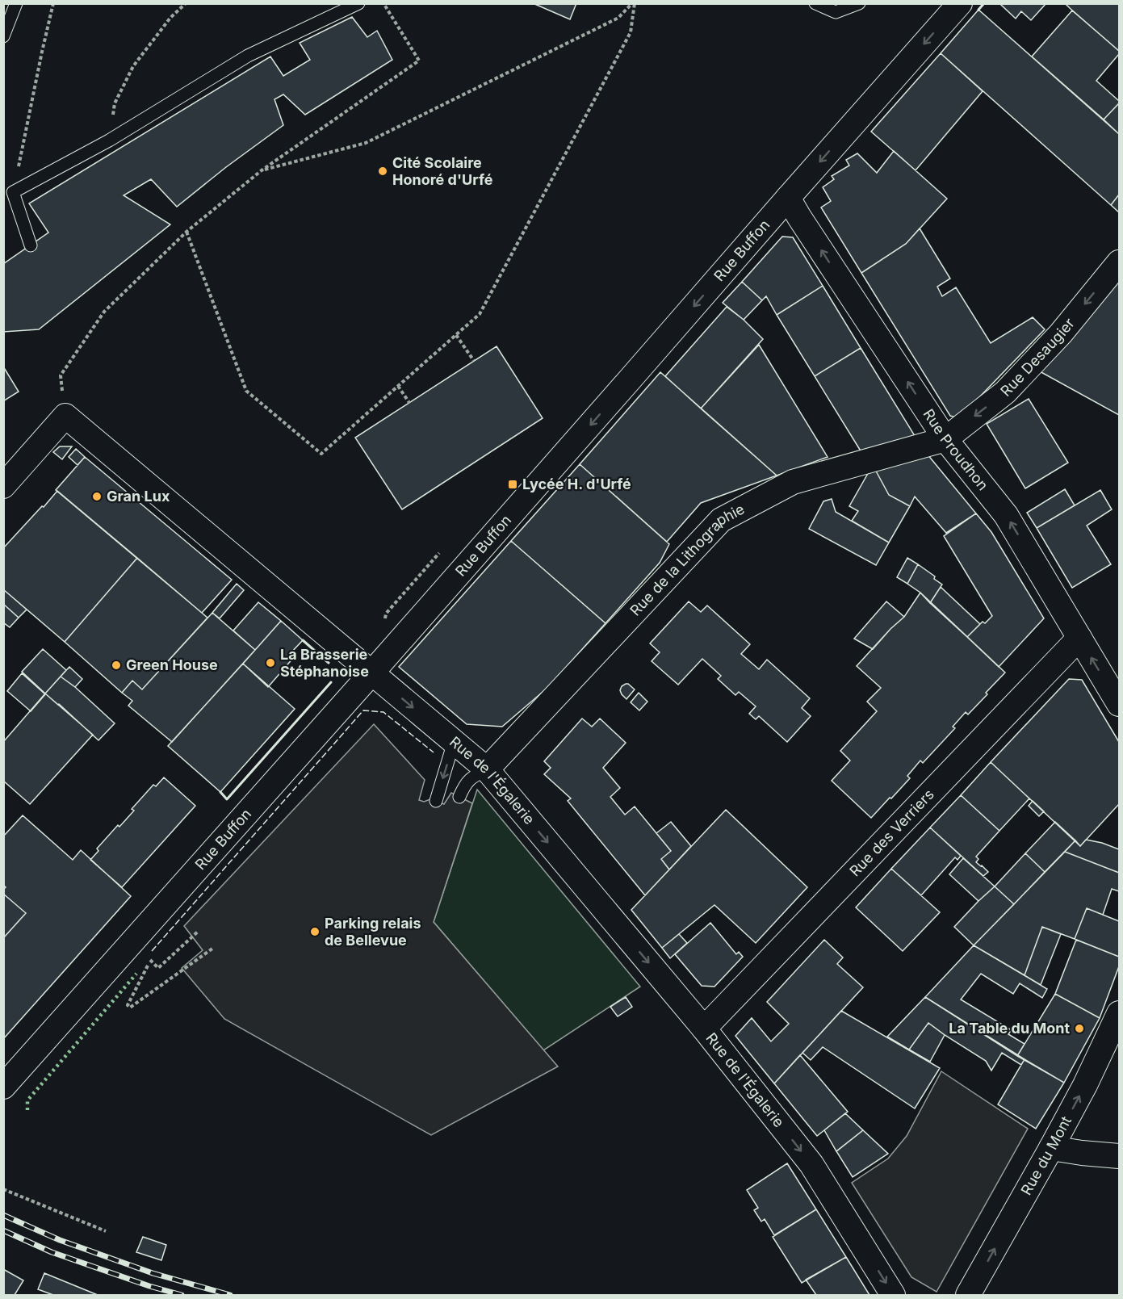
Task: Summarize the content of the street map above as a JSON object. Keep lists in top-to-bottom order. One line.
{"streets":{"street":["Rue Buffon","Rue Desaugier","Rue Proudhon","Rue de la Lithographie","Rue de l'Égalerie","Rue des Verriers","Rue du Mont"]},"crossings":[["Rue Buffon","Rue Proudhon"],["Rue Buffon","Rue de l'Égalerie"],["Rue Desaugier","Rue Proudhon"],["Rue Desaugier","Rue de la Lithographie"],["Rue Proudhon","Rue de la Lithographie"],["Rue Proudhon","Rue des Verriers"],["Rue de la Lithographie","Rue de l'Égalerie"],["Rue de l'Égalerie","Rue des Verriers"]],"one_way":["Rue Buffon","Rue Desaugier","Rue Proudhon","Rue de l'Égalerie","Rue du Mont"],"places":{"other":["Cité Scolaire Honoré d'Urfé","Gran Lux","La Brasserie Stéphanoise","Green House","Parking relais de Bellevue","La Table du Mont"],"transit":["Lycée H. d'Urfé"]}}
